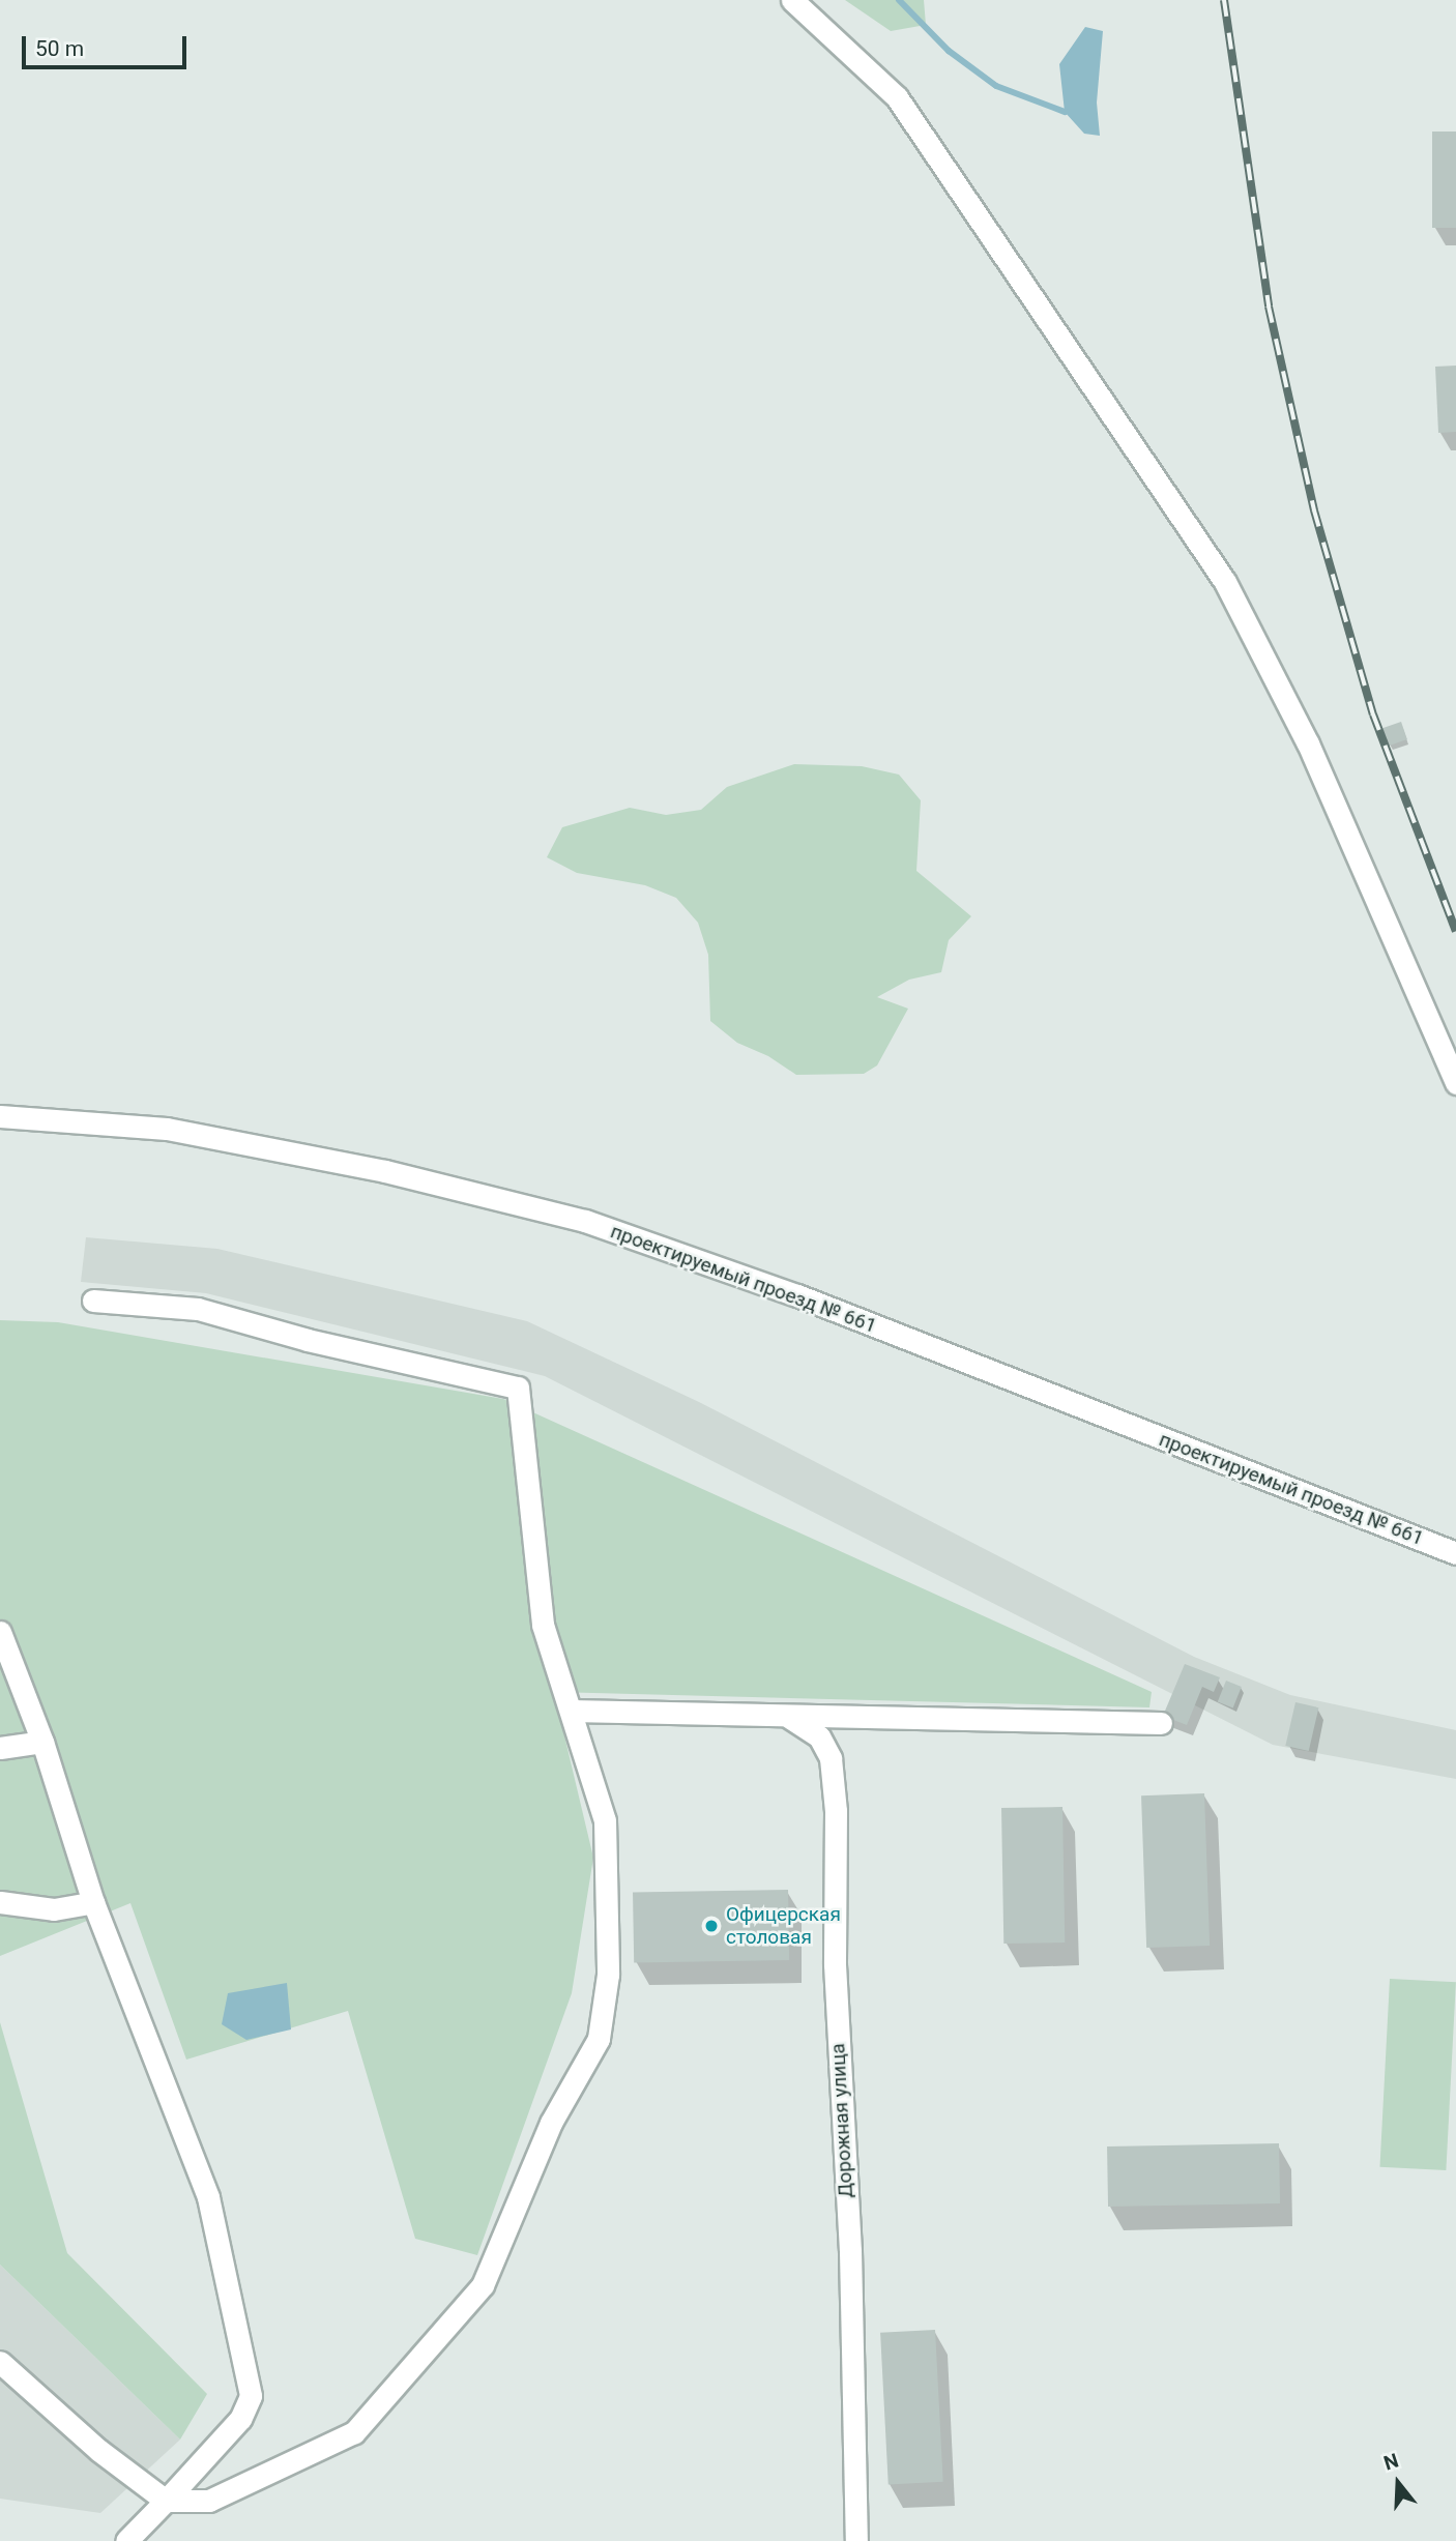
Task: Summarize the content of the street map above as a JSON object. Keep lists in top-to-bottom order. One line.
{"streets":{"street":["проектируемый проезд № 661","Дорожная улица"]},"places":["Офицерская столовая"],"scale_bar":"50 m","north":"top"}
